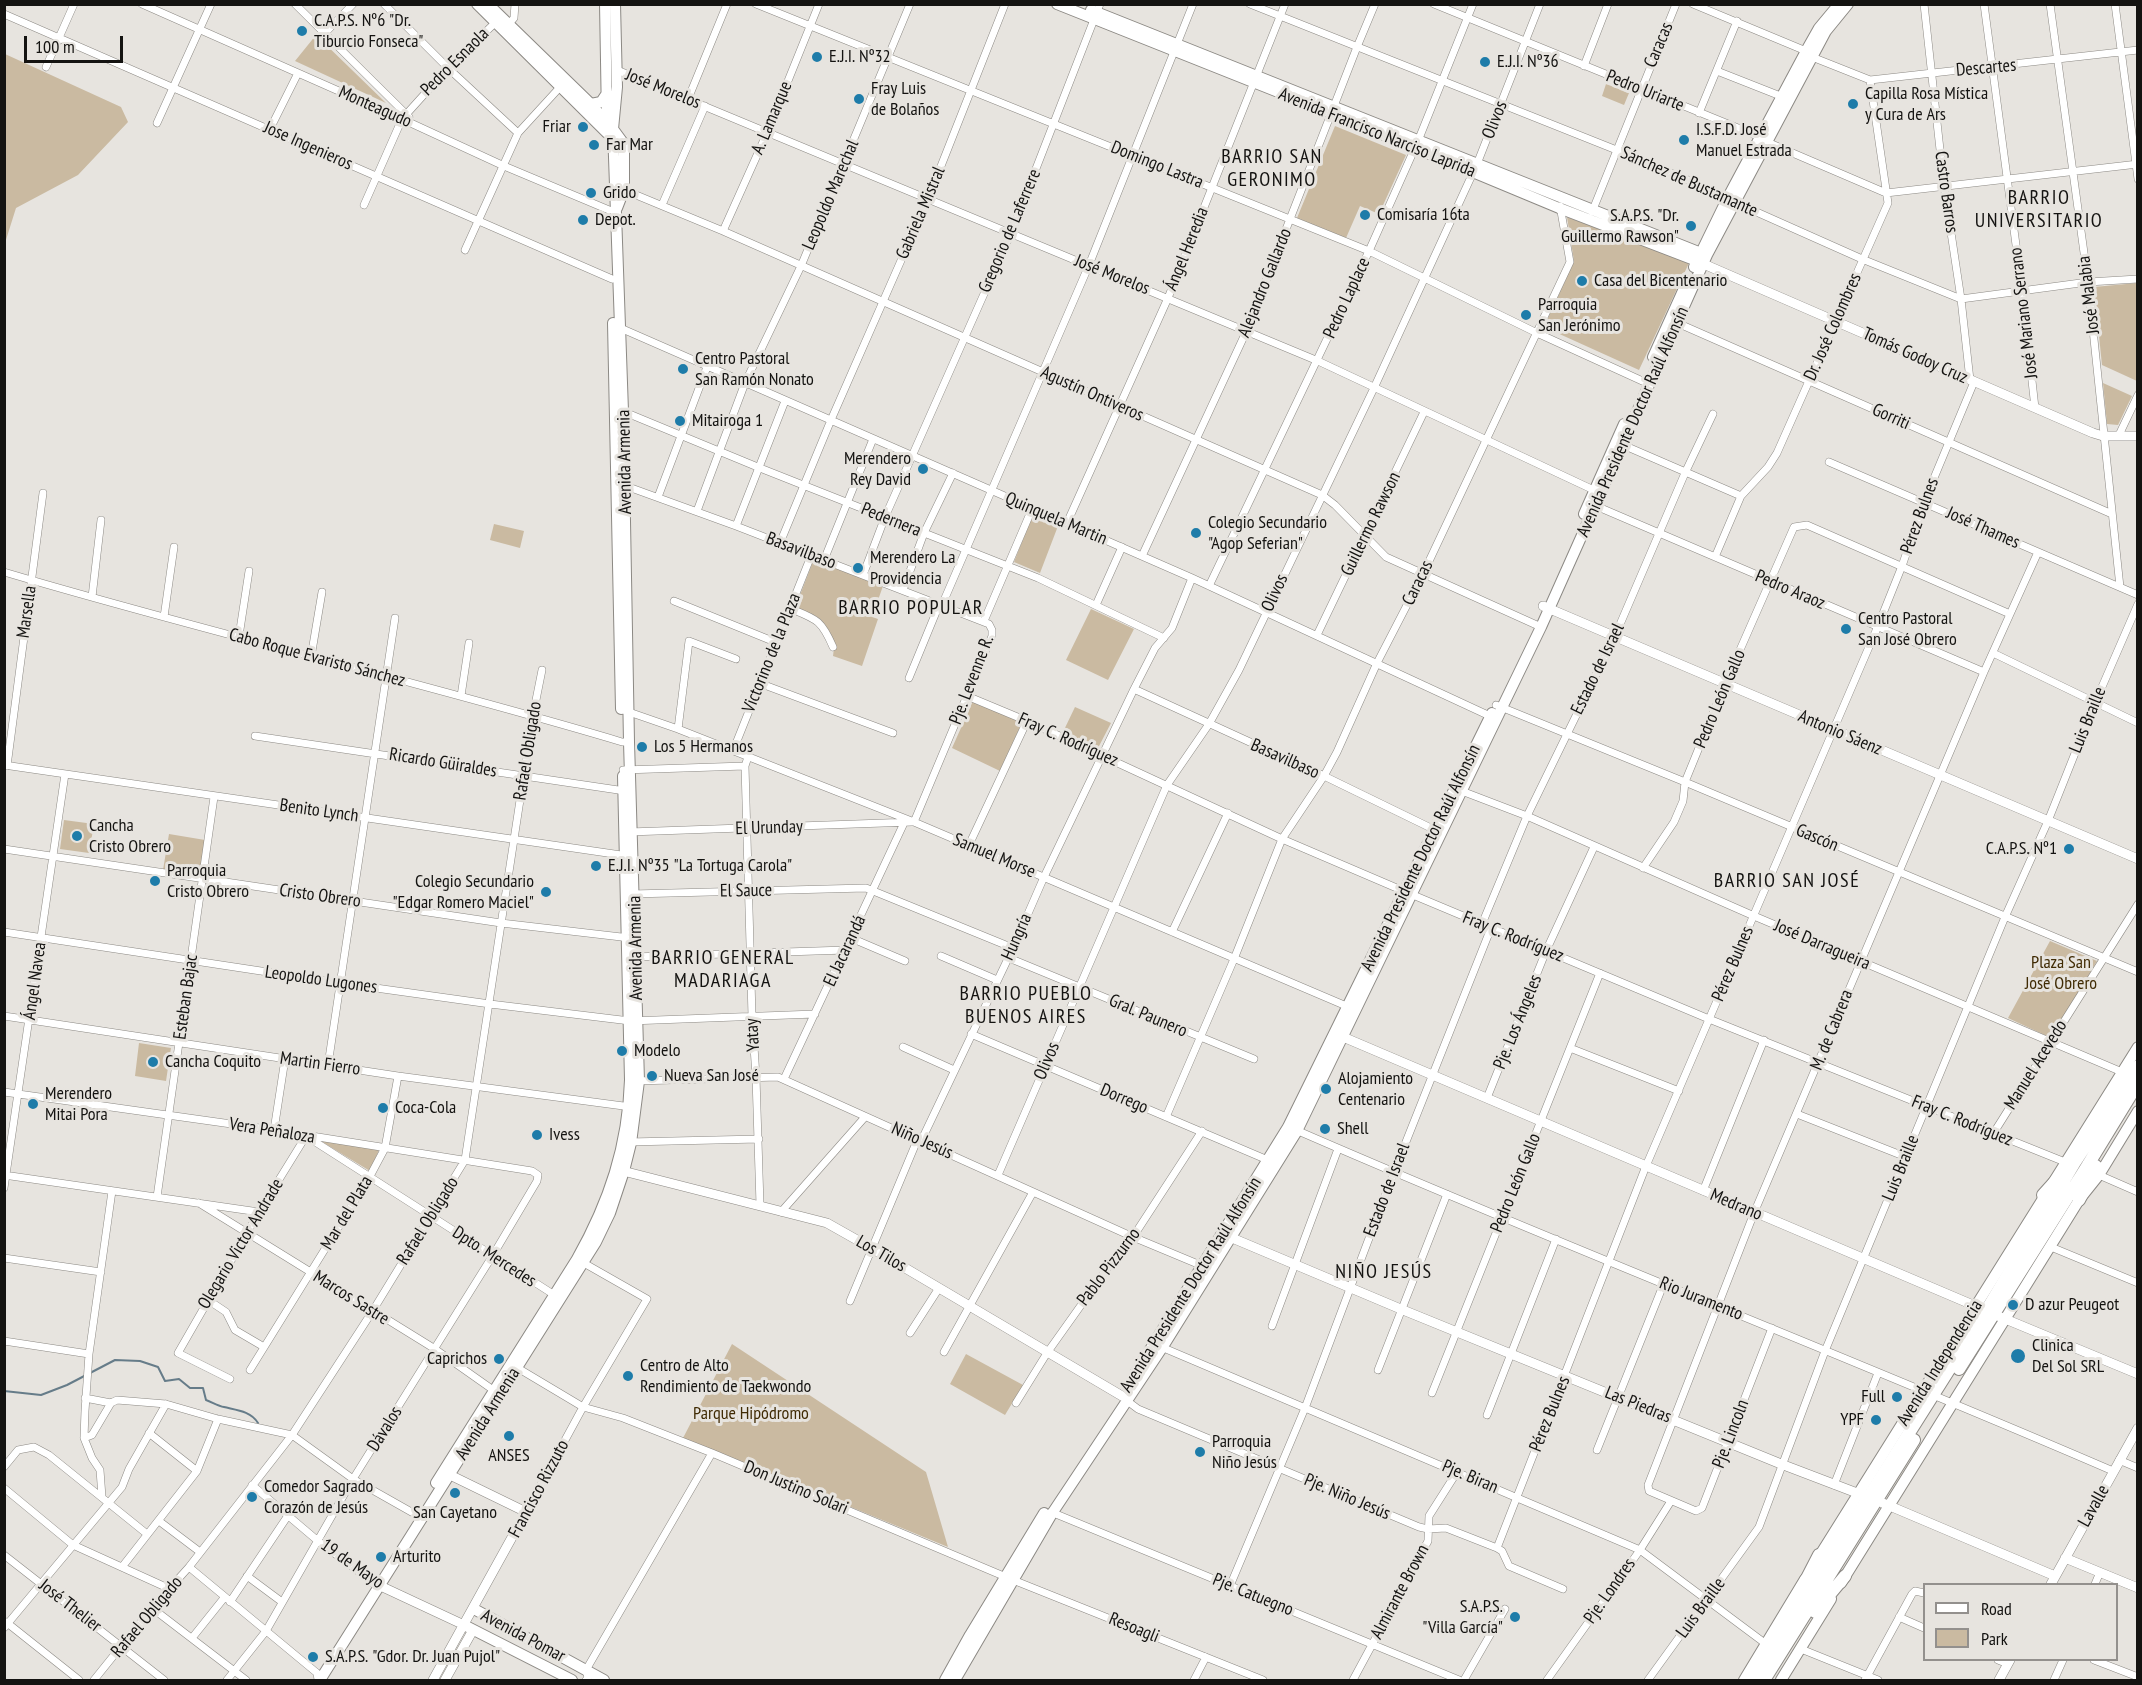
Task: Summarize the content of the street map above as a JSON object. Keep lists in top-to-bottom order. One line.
{"streets":{"highway":["Avenida Independencia"],"main road":["Avenida Francisco Narciso Laprida","Avenida Presidente Doctor Raúl Alfonsín","Avenida Armenia","Avenida Pomar"],"street":["Caracas","Pedro Esnaola","Descartes","José Morelos","Pedro Uriarte","Monteagudo","A. Lamarque","Olivos","Jose Ingenieros","Domingo Lastra","Sánchez de Bustamante","Castro Barros","Leopoldo Marechal","Gabriela Mistral","Gregorio de Laferrere","Ángel Heredia","Alejandro Gallardo","José Malabia","Pedro Laplace","José Mariano Serrano","Dr. José Colombres","Tomás Godoy Cruz","Agustín Ontiveros","Gorriti","Pérez Bulnes","Quinquela Martin","Pedernera","Guillermo Rawson","José Thames","Basavilbaso","Pedro Araoz","Marsella","Victorino de la Plaza","Cabo Roque Evaristo Sánchez","Estado de Israel","Pje. Levenne R.","Pedro León Gallo","Luis Braille","Antonio Sáenz","Fray C. Rodríguez","Rafael Obligado","Ricardo Güiraldes","Benito Lynch","El Urunday","Gascón","Samuel Morse","El Sauce","Cristo Obrero","Hungría","José Darragueira","El Jacarandá","Leopoldo Lugones","Ángel Navea","Esteban Bajac","Gral. Paunero","Pje. Los Ángeles","M. de Cabrera","Yatay","Martin Fierro","Manuel Acevedo","Dorrego","Vera Peñaloza","Niño Jesús","Medrano","Mar del Plata","Olegario Victor Andrade","Los Tilos","Dpto. Mercedes","Pablo Pizzurno","Marcos Sastre","Rio Juramento","Las Piedras","Dávalos","Pje. Lincoln","Pje. Biran","Don Justino Solari","Francisco Rizzuto","Pje. Niño Jesús","Lavalle","19 de Mayo","Pje. Londres","Almirante Brown","Pje. Catuegno","José Thelier","Resoagli"]},"crossings":[["Caracas","José Morelos"],["Caracas","Pedro Uriarte"],["Caracas","Avenida Francisco Narciso Laprida"],["Caracas","Domingo Lastra"],["Caracas","Sánchez de Bustamante"],["Caracas","Agustín Ontiveros"],["Caracas","Quinquela Martin"],["Caracas","Basavilbaso"],["Caracas","Fray C. Rodríguez"],["Caracas","Samuel Morse"],["Pedro Esnaola","Monteagudo"],["Pedro Esnaola","Jose Ingenieros"],["Descartes","Castro Barros"],["Descartes","José Malabia"],["Descartes","José Mariano Serrano"],["Descartes","Dr. José Colombres"],["Descartes","Avenida Presidente Doctor Raúl Alfonsín"],["José Morelos","A. Lamarque"],["José Morelos","Olivos"],["José Morelos","Leopoldo Marechal"],["José Morelos","Gabriela Mistral"],["José Morelos","Gregorio de Laferrere"],["José Morelos","Ángel Heredia"],["José Morelos","Alejandro Gallardo"],["José Morelos","Pedro Laplace"],["José Morelos","Avenida Presidente Doctor Raúl Alfonsín"],["José Morelos","Guillermo Rawson"],["Pedro Uriarte","Olivos"],["Pedro Uriarte","Pedro Laplace"],["Pedro Uriarte","Dr. José Colombres"],["Pedro Uriarte","Avenida Presidente Doctor Raúl Alfonsín"],["Monteagudo","Avenida Armenia"],["A. Lamarque","Domingo Lastra"],["A. Lamarque","Agustín Ontiveros"],["Olivos","Avenida Francisco Narciso Laprida"],["Olivos","Domingo Lastra"],["Olivos","Sánchez de Bustamante"],["Olivos","Agustín Ontiveros"],["Olivos","Quinquela Martin"],["Olivos","Basavilbaso"],["Olivos","Fray C. Rodríguez"],["Olivos","Samuel Morse"],["Olivos","Gral. Paunero"],["Olivos","Dorrego"],["Olivos","Niño Jesús"],["Avenida Francisco Narciso Laprida","Gregorio de Laferrere"],["Avenida Francisco Narciso Laprida","Ángel Heredia"],["Avenida Francisco Narciso Laprida","Alejandro Gallardo"],["Avenida Francisco Narciso Laprida","Pedro Laplace"],["Avenida Francisco Narciso Laprida","Tomás Godoy Cruz"],["Avenida Francisco Narciso Laprida","Avenida Presidente Doctor Raúl Alfonsín"],["Jose Ingenieros","Avenida Armenia"],["Domingo Lastra","Leopoldo Marechal"],["Domingo Lastra","Gabriela Mistral"],["Domingo Lastra","Gregorio de Laferrere"],["Domingo Lastra","Ángel Heredia"],["Domingo Lastra","Alejandro Gallardo"],["Domingo Lastra","Pedro Laplace"],["Domingo Lastra","Avenida Presidente Doctor Raúl Alfonsín"],["Sánchez de Bustamante","Castro Barros"],["Sánchez de Bustamante","Ángel Heredia"],["Sánchez de Bustamante","Alejandro Gallardo"],["Sánchez de Bustamante","José Malabia"],["Sánchez de Bustamante","Pedro Laplace"],["Sánchez de Bustamante","José Mariano Serrano"],["Sánchez de Bustamante","Dr. José Colombres"],["Sánchez de Bustamante","Avenida Presidente Doctor Raúl Alfonsín"],["Castro Barros","Tomás Godoy Cruz"],["Castro Barros","Pérez Bulnes"],["Leopoldo Marechal","Agustín Ontiveros"],["Leopoldo Marechal","Quinquela Martin"],["Leopoldo Marechal","Pedernera"],["Leopoldo Marechal","Basavilbaso"],["Gabriela Mistral","Agustín Ontiveros"],["Gabriela Mistral","Quinquela Martin"],["Gregorio de Laferrere","Agustín Ontiveros"],["Gregorio de Laferrere","Quinquela Martin"],["Gregorio de Laferrere","Pedernera"],["Gregorio de Laferrere","Basavilbaso"],["Ángel Heredia","Agustín Ontiveros"],["Ángel Heredia","Quinquela Martin"],["Alejandro Gallardo","Agustín Ontiveros"],["Alejandro Gallardo","Quinquela Martin"],["José Malabia","Tomás Godoy Cruz"],["José Malabia","Gorriti"],["José Malabia","José Thames"],["Pedro Laplace","Agustín Ontiveros"],["Pedro Laplace","Quinquela Martin"],["José Mariano Serrano","Tomás Godoy Cruz"],["Dr. José Colombres","Tomás Godoy Cruz"],["Dr. José Colombres","Gorriti"],["Dr. José Colombres","Pedro Araoz"],["Tomás Godoy Cruz","Avenida Presidente Doctor Raúl Alfonsín"],["Tomás Godoy Cruz","Pérez Bulnes"],["Agustín Ontiveros","Avenida Presidente Doctor Raúl Alfonsín"],["Agustín Ontiveros","Guillermo Rawson"],["Gorriti","Avenida Presidente Doctor Raúl Alfonsín"],["Gorriti","Pérez Bulnes"],["Avenida Presidente Doctor Raúl Alfonsín","Quinquela Martin"],["Avenida Presidente Doctor Raúl Alfonsín","Basavilbaso"],["Avenida Presidente Doctor Raúl Alfonsín","Pedro Araoz"],["Avenida Presidente Doctor Raúl Alfonsín","Antonio Sáenz"],["Avenida Presidente Doctor Raúl Alfonsín","Fray C. Rodríguez"],["Avenida Presidente Doctor Raúl Alfonsín","Gascón"],["Avenida Presidente Doctor Raúl Alfonsín","Samuel Morse"],["Avenida Presidente Doctor Raúl Alfonsín","José Darragueira"],["Avenida Presidente Doctor Raúl Alfonsín","Dorrego"],["Avenida Presidente Doctor Raúl Alfonsín","Niño Jesús"],["Avenida Presidente Doctor Raúl Alfonsín","Medrano"],["Avenida Presidente Doctor Raúl Alfonsín","Los Tilos"],["Avenida Presidente Doctor Raúl Alfonsín","Rio Juramento"],["Avenida Presidente Doctor Raúl Alfonsín","Las Piedras"],["Avenida Presidente Doctor Raúl Alfonsín","Pje. Biran"],["Avenida Presidente Doctor Raúl Alfonsín","Don Justino Solari"],["Avenida Presidente Doctor Raúl Alfonsín","Pje. Niño Jesús"],["Avenida Presidente Doctor Raúl Alfonsín","Pje. Catuegno"],["Avenida Presidente Doctor Raúl Alfonsín","Resoagli"],["Avenida Armenia","Quinquela Martin"],["Avenida Armenia","Pedernera"],["Avenida Armenia","Basavilbaso"],["Avenida Armenia","Cabo Roque Evaristo Sánchez"],["Avenida Armenia","Ricardo Güiraldes"],["Avenida Armenia","Benito Lynch"],["Avenida Armenia","El Urunday"],["Avenida Armenia","Samuel Morse"],["Avenida Armenia","El Sauce"],["Avenida Armenia","Cristo Obrero"],["Avenida Armenia","Leopoldo Lugones"],["Avenida Armenia","Martin Fierro"],["Avenida Armenia","Niño Jesús"],["Avenida Armenia","Los Tilos"],["Avenida Armenia","Dpto. Mercedes"],["Avenida Armenia","Marcos Sastre"],["Avenida Armenia","Don Justino Solari"],["Avenida Armenia","Francisco Rizzuto"],["Avenida Armenia","19 de Mayo"],["Pérez Bulnes","José Thames"],["Pérez Bulnes","Pedro Araoz"],["Pérez Bulnes","Pedro León Gallo"],["Pérez Bulnes","Antonio Sáenz"],["Pérez Bulnes","Fray C. Rodríguez"],["Pérez Bulnes","Gascón"],["Pérez Bulnes","José Darragueira"],["Pérez Bulnes","Medrano"],["Pérez Bulnes","Rio Juramento"],["Pérez Bulnes","Las Piedras"],["Pérez Bulnes","Pje. Biran"],["Pérez Bulnes","Pje. Niño Jesús"],["Quinquela Martin","Guillermo Rawson"],["Quinquela Martin","Pje. Levenne R."],["Quinquela Martin","Hungría"],["Pedernera","Pje. Levenne R."],["Pedernera","Hungría"],["José Thames","M. de Cabrera"],["Basavilbaso","Victorino de la Plaza"],["Basavilbaso","Pje. Levenne R."],["Basavilbaso","Hungría"],["Pedro Araoz","Estado de Israel"],["Pedro Araoz","Pedro León Gallo"],["Pedro Araoz","M. de Cabrera"],["Marsella","Cabo Roque Evaristo Sánchez"],["Marsella","Benito Lynch"],["Victorino de la Plaza","Samuel Morse"],["Cabo Roque Evaristo Sánchez","Rafael Obligado"],["Estado de Israel","Antonio Sáenz"],["Estado de Israel","Fray C. Rodríguez"],["Estado de Israel","Gascón"],["Estado de Israel","José Darragueira"],["Estado de Israel","Medrano"],["Estado de Israel","Rio Juramento"],["Estado de Israel","Las Piedras"],["Estado de Israel","Pje. Biran"],["Estado de Israel","Pje. Niño Jesús"],["Estado de Israel","Pje. Catuegno"],["Pje. Levenne R.","Fray C. Rodríguez"],["Pje. Levenne R.","El Urunday"],["Pje. Levenne R.","Samuel Morse"],["Pedro León Gallo","Antonio Sáenz"],["Pedro León Gallo","Fray C. Rodríguez"],["Pedro León Gallo","Gascón"],["Pedro León Gallo","José Darragueira"],["Pedro León Gallo","Medrano"],["Pedro León Gallo","Rio Juramento"],["Pedro León Gallo","Las Piedras"],["Luis Braille","Antonio Sáenz"],["Luis Braille","Fray C. Rodríguez"],["Luis Braille","Gascón"],["Luis Braille","José Darragueira"],["Luis Braille","Medrano"],["Luis Braille","Rio Juramento"],["Luis Braille","Las Piedras"],["Luis Braille","Pje. Biran"],["Antonio Sáenz","M. de Cabrera"],["Fray C. Rodríguez","Hungría"],["Fray C. Rodríguez","Pje. Los Ángeles"],["Fray C. Rodríguez","M. de Cabrera"],["Fray C. Rodríguez","Manuel Acevedo"],["Fray C. Rodríguez","Avenida Independencia"],["Rafael Obligado","Ricardo Güiraldes"],["Rafael Obligado","Benito Lynch"],["Rafael Obligado","Cristo Obrero"],["Rafael Obligado","Leopoldo Lugones"],["Rafael Obligado","Martin Fierro"],["Rafael Obligado","Vera Peñaloza"],["Rafael Obligado","Dpto. Mercedes"],["Rafael Obligado","Marcos Sastre"],["Rafael Obligado","19 de Mayo"],["Rafael Obligado","José Thelier"],["Benito Lynch","Ángel Navea"],["Benito Lynch","Esteban Bajac"],["El Urunday","Samuel Morse"],["El Urunday","El Jacarandá"],["El Urunday","Yatay"],["Gascón","M. de Cabrera"],["Gascón","Manuel Acevedo"],["Samuel Morse","Hungría"],["Samuel Morse","Yatay"],["El Sauce","El Jacarandá"],["El Sauce","Yatay"],["Cristo Obrero","Ángel Navea"],["Cristo Obrero","Esteban Bajac"],["Hungría","Gral. Paunero"],["Hungría","Dorrego"],["Hungría","Niño Jesús"],["Hungría","Los Tilos"],["José Darragueira","Pje. Los Ángeles"],["José Darragueira","M. de Cabrera"],["José Darragueira","Manuel Acevedo"],["José Darragueira","Avenida Independencia"],["El Jacarandá","Leopoldo Lugones"],["El Jacarandá","Niño Jesús"],["Leopoldo Lugones","Ángel Navea"],["Leopoldo Lugones","Esteban Bajac"],["Leopoldo Lugones","Yatay"],["Ángel Navea","Martin Fierro"],["Ángel Navea","Vera Peñaloza"],["Ángel Navea","Marcos Sastre"],["Esteban Bajac","Martin Fierro"],["Esteban Bajac","Vera Peñaloza"],["Esteban Bajac","Marcos Sastre"],["Pje. Los Ángeles","Medrano"],["M. de Cabrera","Medrano"],["M. de Cabrera","Rio Juramento"],["M. de Cabrera","Las Piedras"],["M. de Cabrera","Pje. Lincoln"],["M. de Cabrera","Pje. Londres"],["Yatay","Niño Jesús"],["Yatay","Los Tilos"],["Martin Fierro","Mar del Plata"],["Dorrego","Pablo Pizzurno"],["Vera Peñaloza","Mar del Plata"],["Vera Peñaloza","Olegario Victor Andrade"],["Vera Peñaloza","Dpto. Mercedes"],["Vera Peñaloza","Dávalos"],["Niño Jesús","Pablo Pizzurno"],["Medrano","Avenida Independencia"],["Mar del Plata","Dpto. Mercedes"],["Mar del Plata","Marcos Sastre"],["Olegario Victor Andrade","Dpto. Mercedes"],["Olegario Victor Andrade","Marcos Sastre"],["Los Tilos","Pablo Pizzurno"],["Los Tilos","Pje. Niño Jesús"],["Dpto. Mercedes","Dávalos"],["Marcos Sastre","Dávalos"],["Rio Juramento","Avenida Independencia"],["Rio Juramento","Pje. Lincoln"],["Rio Juramento","Lavalle"],["Avenida Independencia","Las Piedras"],["Avenida Independencia","Pje. Biran"],["Las Piedras","Pje. Lincoln"],["Las Piedras","Lavalle"],["Dávalos","19 de Mayo"],["Pje. Lincoln","Pje. Londres"],["Pje. Biran","Pje. Londres"],["Pje. Biran","Almirante Brown"],["Don Justino Solari","Francisco Rizzuto"],["Don Justino Solari","Resoagli"],["Francisco Rizzuto","19 de Mayo"],["Francisco Rizzuto","Avenida Pomar"],["Pje. Niño Jesús","Almirante Brown"],["19 de Mayo","Avenida Pomar"],["Almirante Brown","Pje. Catuegno"]],"districts":["BARRIO SAN GERONIMO","BARRIO UNIVERSITARIO","BARRIO POPULAR","BARRIO SAN JOSÉ","BARRIO GENERAL MADARIAGA","BARRIO PUEBLO BUENOS AIRES","NIÑO JESÚS"],"parks":["Plaza San José Obrero","Parque Hipódromo"],"places":["C.A.P.S. Nº6 \"Dr. Tiburcio Fonseca\"","E.J.I. Nº32","E.J.I. Nº36","Fray Luis de Bolaños","Capilla Rosa Mística y Cura de Ars","Friar","I.S.F.D. José Manuel Estrada","Far Mar","Grido","Comisaría 16ta","Depot.","S.A.P.S. \"Dr. Guillermo Rawson\"","Casa del Bicentenario","Parroquia San Jerónimo","Centro Pastoral San Ramón Nonato","Mitairoga 1","Merendero Rey David","Colegio Secundario \"Agop Seferian\"","Merendero La Providencia","Centro Pastoral San José Obrero","Los 5 Hermanos","Cancha Cristo Obrero","C.A.P.S. Nº1","E.J.I. Nº35 \"La Tortuga Carola\"","Parroquia Cristo Obrero","Colegio Secundario \"Edgar Romero Maciel\"","Modelo","Cancha Coquito","Nueva San José","Alojamiento Centenario","Merendero Mitai Pora","Coca-Cola","Shell","Ivess","D azur Peugeot","Clinica Del Sol SRL","Caprichos","Centro de Alto Rendimiento de Taekwondo","Full","YPF","ANSES","Parroquia Niño Jesús","San Cayetano","Comedor Sagrado Corazón de Jesús","Arturito","S.A.P.S. \"Villa García\"","S.A.P.S. \"Gdor. Dr. Juan Pujol\""],"legend":["Road","Park"],"scale_bar":"100 m"}
